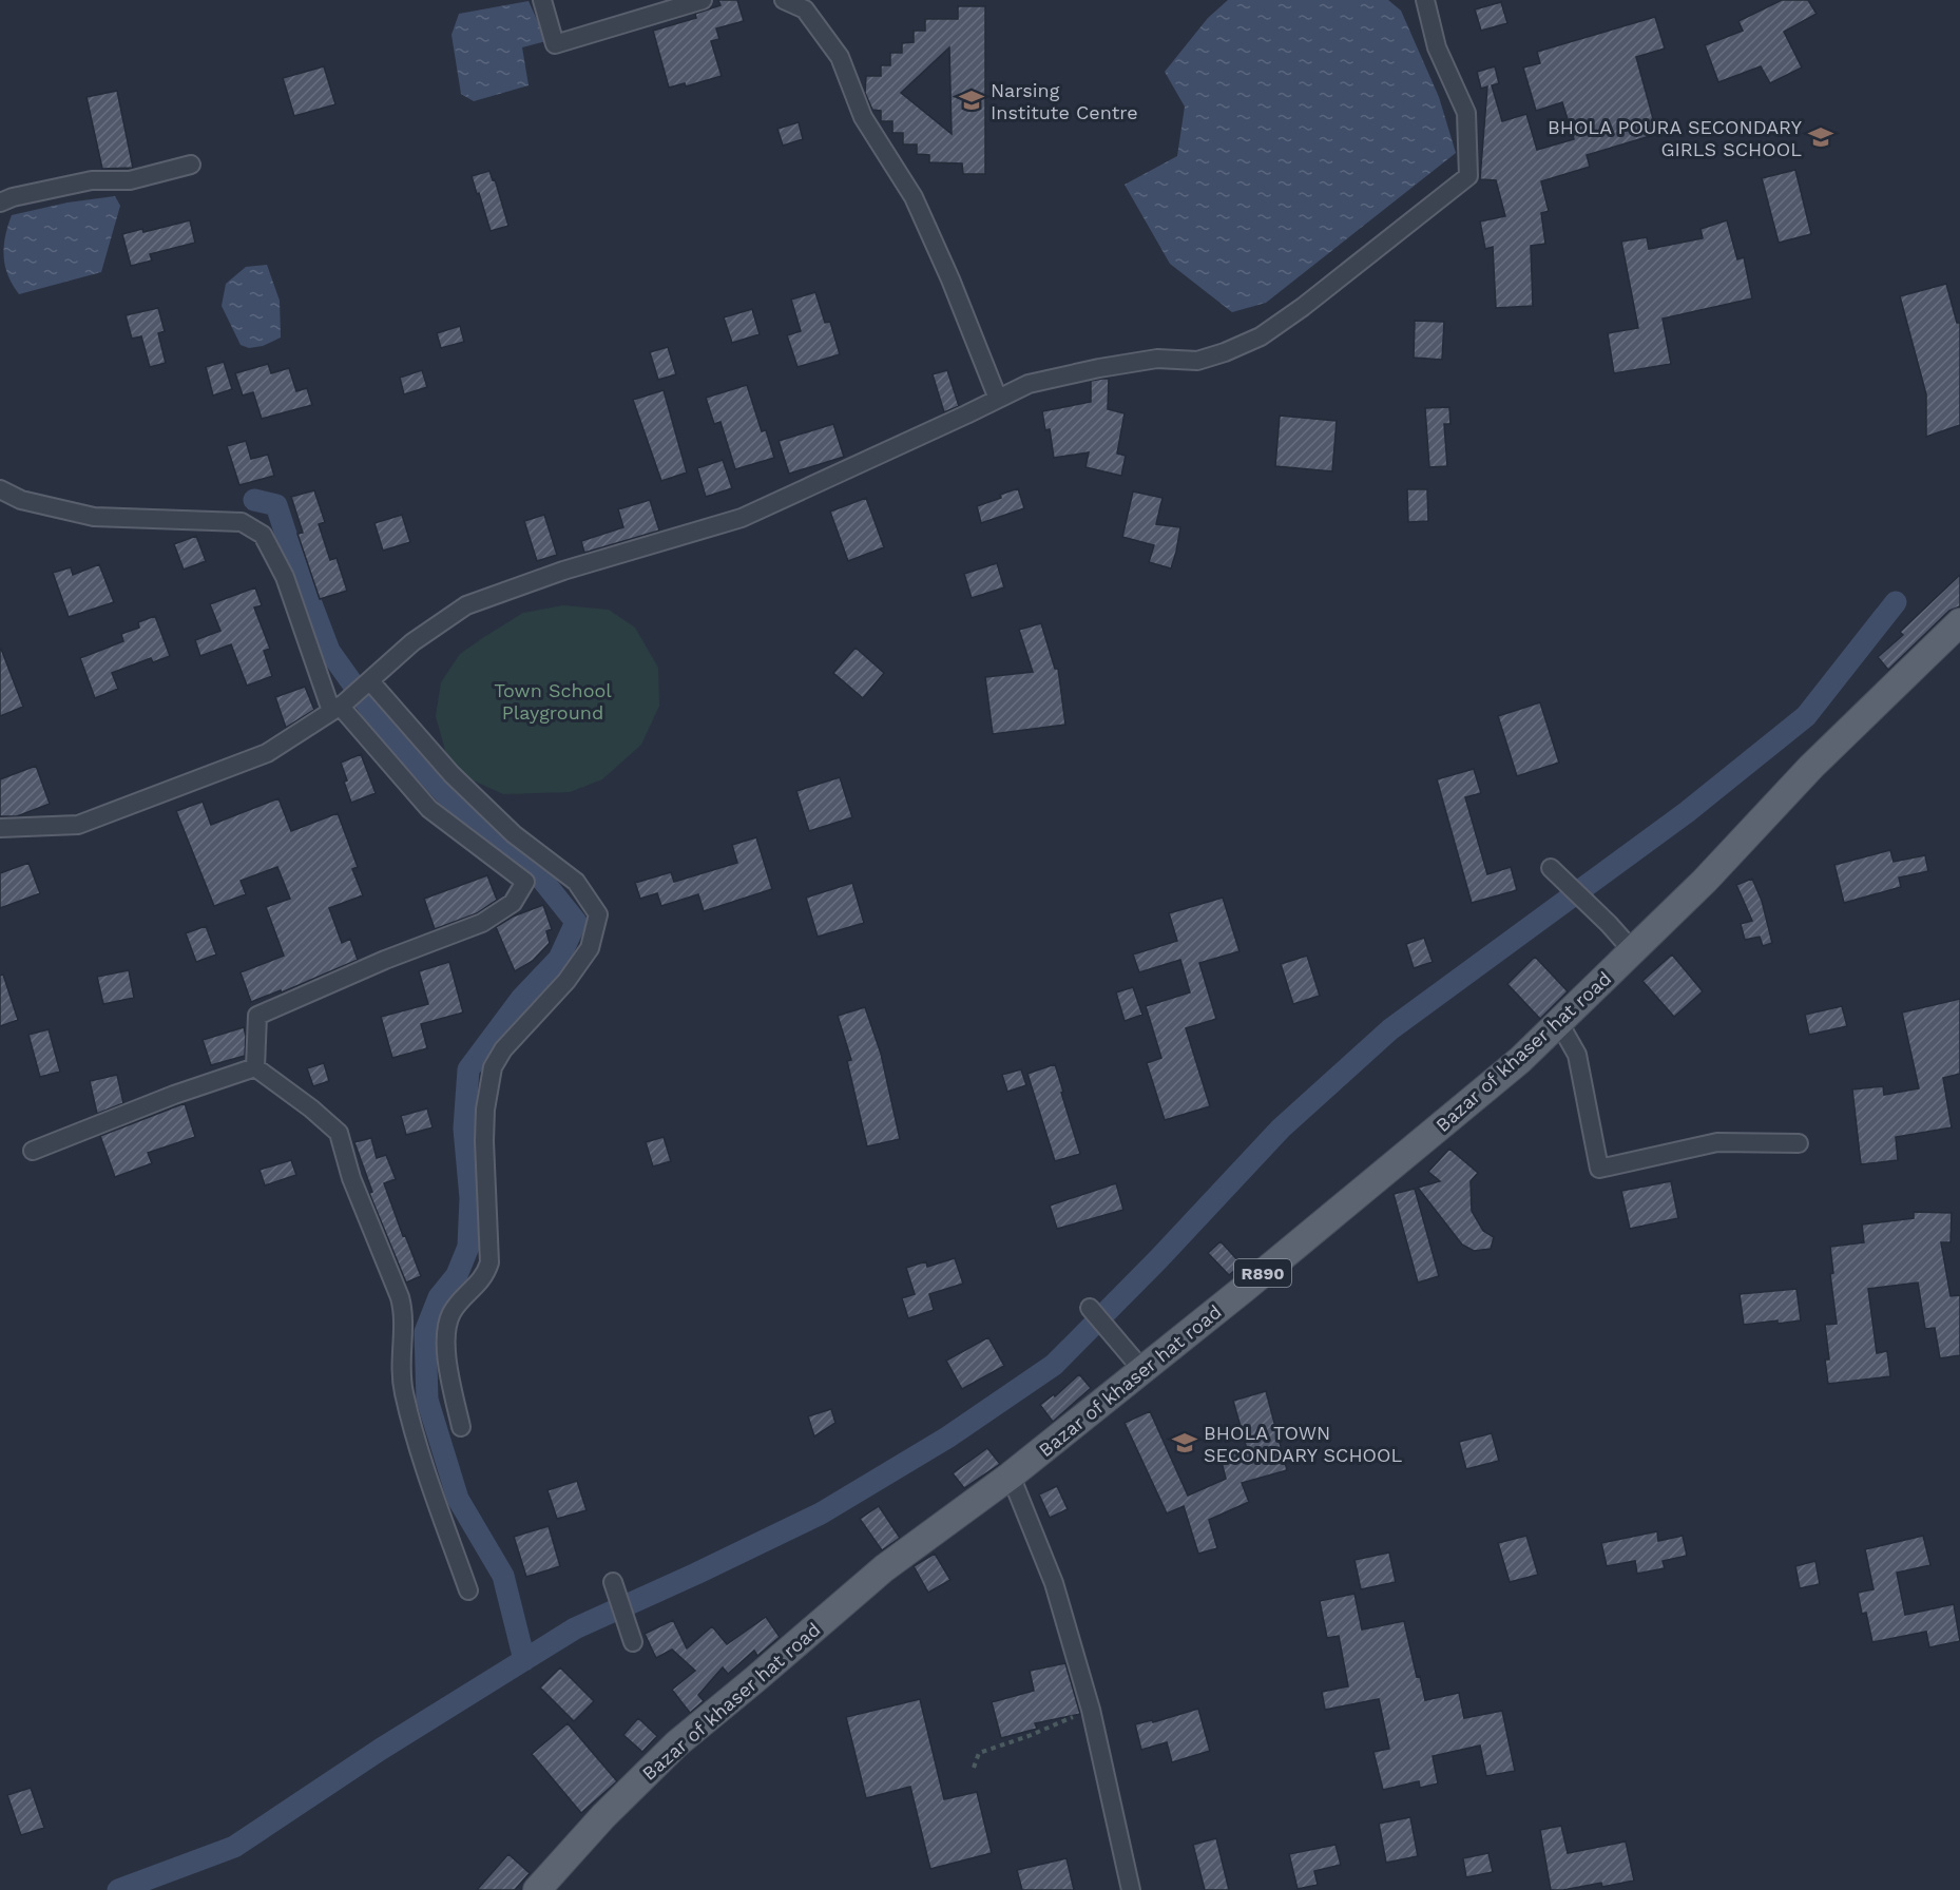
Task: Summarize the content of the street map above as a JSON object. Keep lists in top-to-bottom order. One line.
{"streets":{"main road":["Bazar of khaser hat road","R890"]},"parks":["Town School Playground"],"places":{"school or university":["Narsing Institute Centre","BHOLA POURA SECONDARY GIRLS SCHOOL","BHOLA TOWN SECONDARY SCHOOL"]}}
